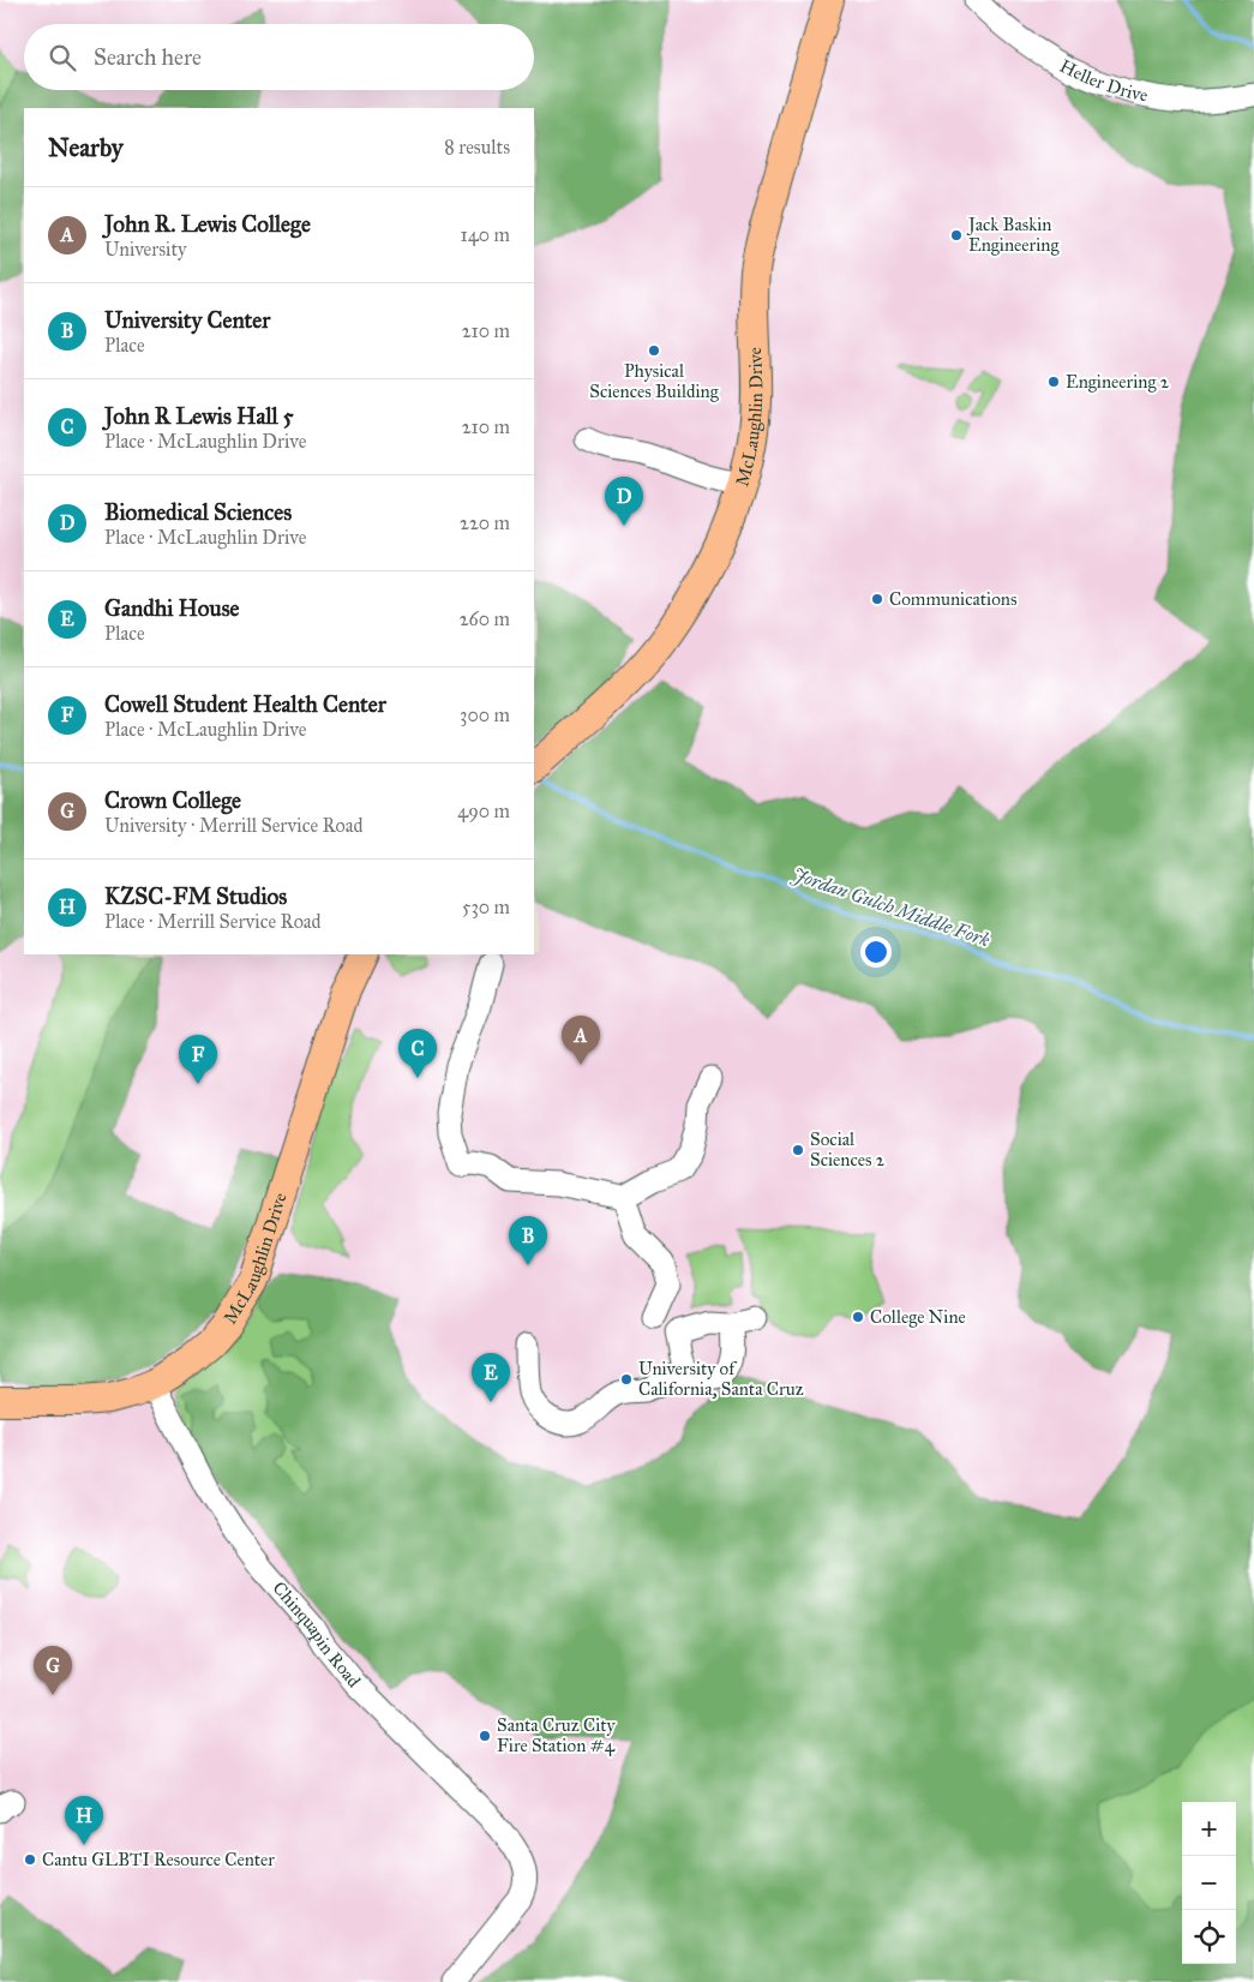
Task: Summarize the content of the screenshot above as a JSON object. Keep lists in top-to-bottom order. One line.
{"streets":{"main road":["McLaughlin Drive"],"street":["Heller Drive","Chinquapin Road"]},"crossings":[["McLaughlin Drive","Chinquapin Road"]],"water":["Jordan Gulch Middle Fork"],"places":["Jack Baskin Engineering","Physical Sciences Building","Engineering 2","Communications","Social Sciences 2","College Nine","University of California, Santa Cruz","Santa Cruz City Fire Station #4","Cantu GLBTI Resource Center"],"page":{"search":"Search here","heading":["Nearby","8 results"],"list":[{"mark":"A","name":"John R. Lewis College","note":"University","value":"140 m"},{"mark":"B","name":"University Center","note":"Place","value":"210 m"},{"mark":"C","name":"John R Lewis Hall 5","note":"Place · McLaughlin Drive","value":"210 m"},{"mark":"D","name":"Biomedical Sciences","note":"Place · McLaughlin Drive","value":"220 m"},{"mark":"E","name":"Gandhi House","note":"Place","value":"260 m"},{"mark":"F","name":"Cowell Student Health Center","note":"Place · McLaughlin Drive","value":"300 m"},{"mark":"G","name":"Crown College","note":"University · Merrill Service Road","value":"490 m"},{"mark":"H","name":"KZSC-FM Studios","note":"Place · Merrill Service Road","value":"530 m"}],"pins":["D","A","C","F","B","E","G","H"],"map_buttons":["+","−"]}}
